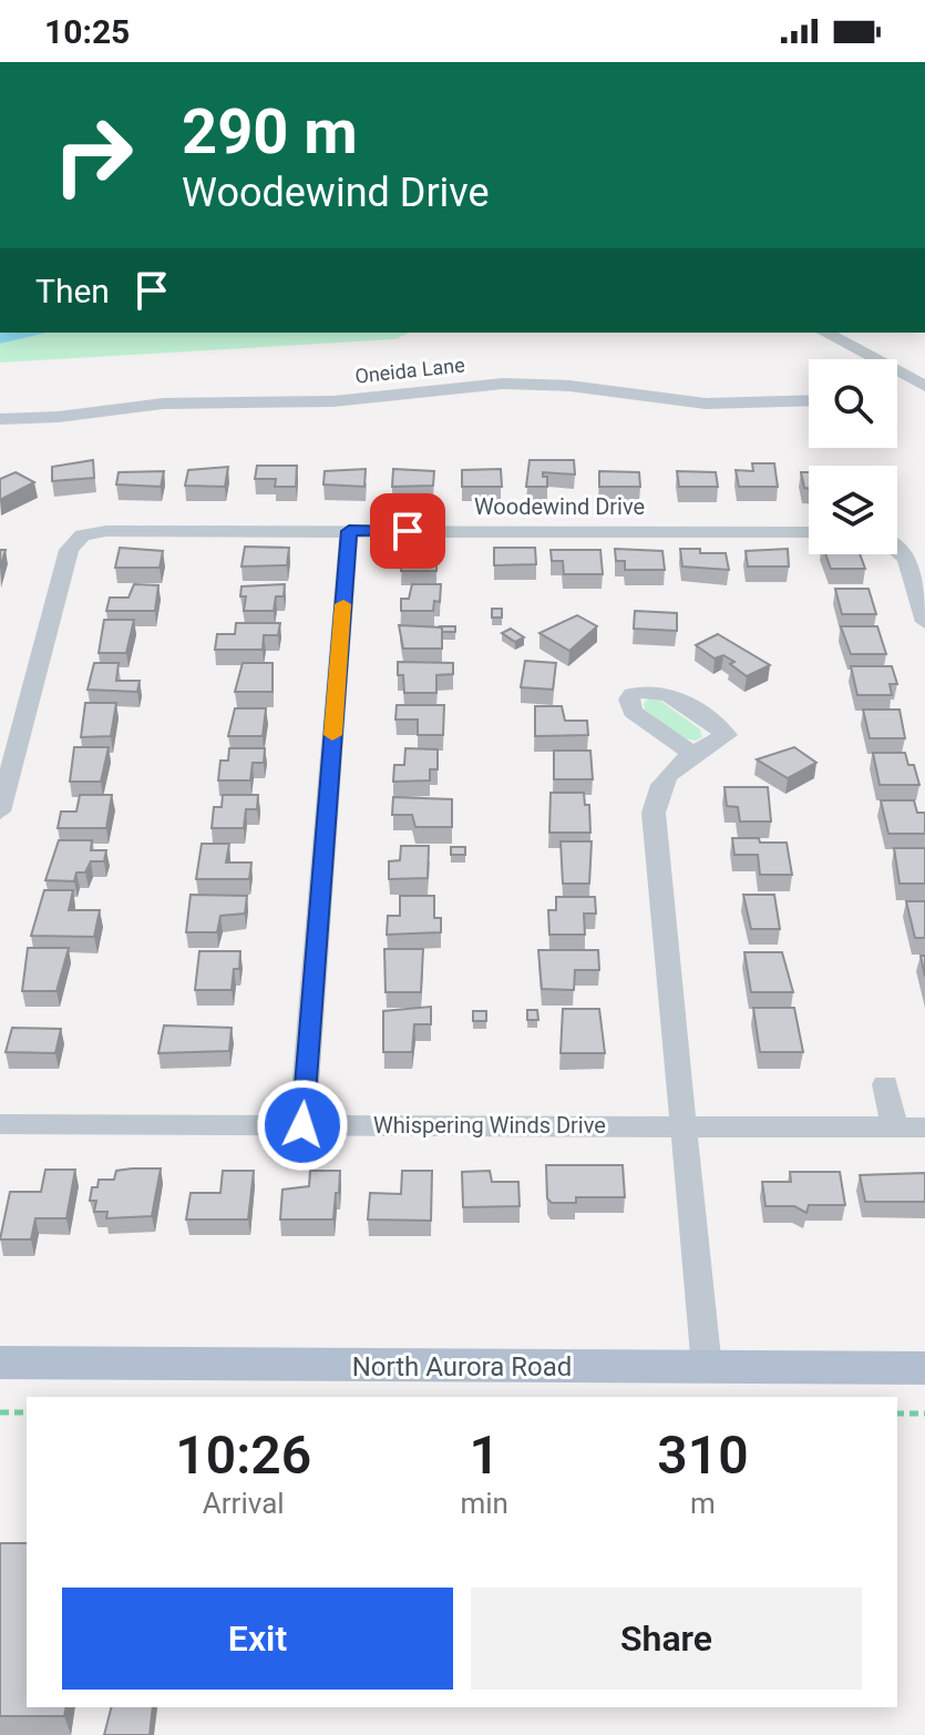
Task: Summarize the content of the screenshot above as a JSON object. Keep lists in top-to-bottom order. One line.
{"streets":{"main road":["North Aurora Road"],"street":["Oneida Lane","Woodewind Drive","Whispering Winds Drive"]},"page":{"status":"10:25","turn":["290 m","Woodewind Drive"],"then":"Then","eta":["10:26","Arrival","1","min","310","m"],"buttons":["Exit","Share"]}}
